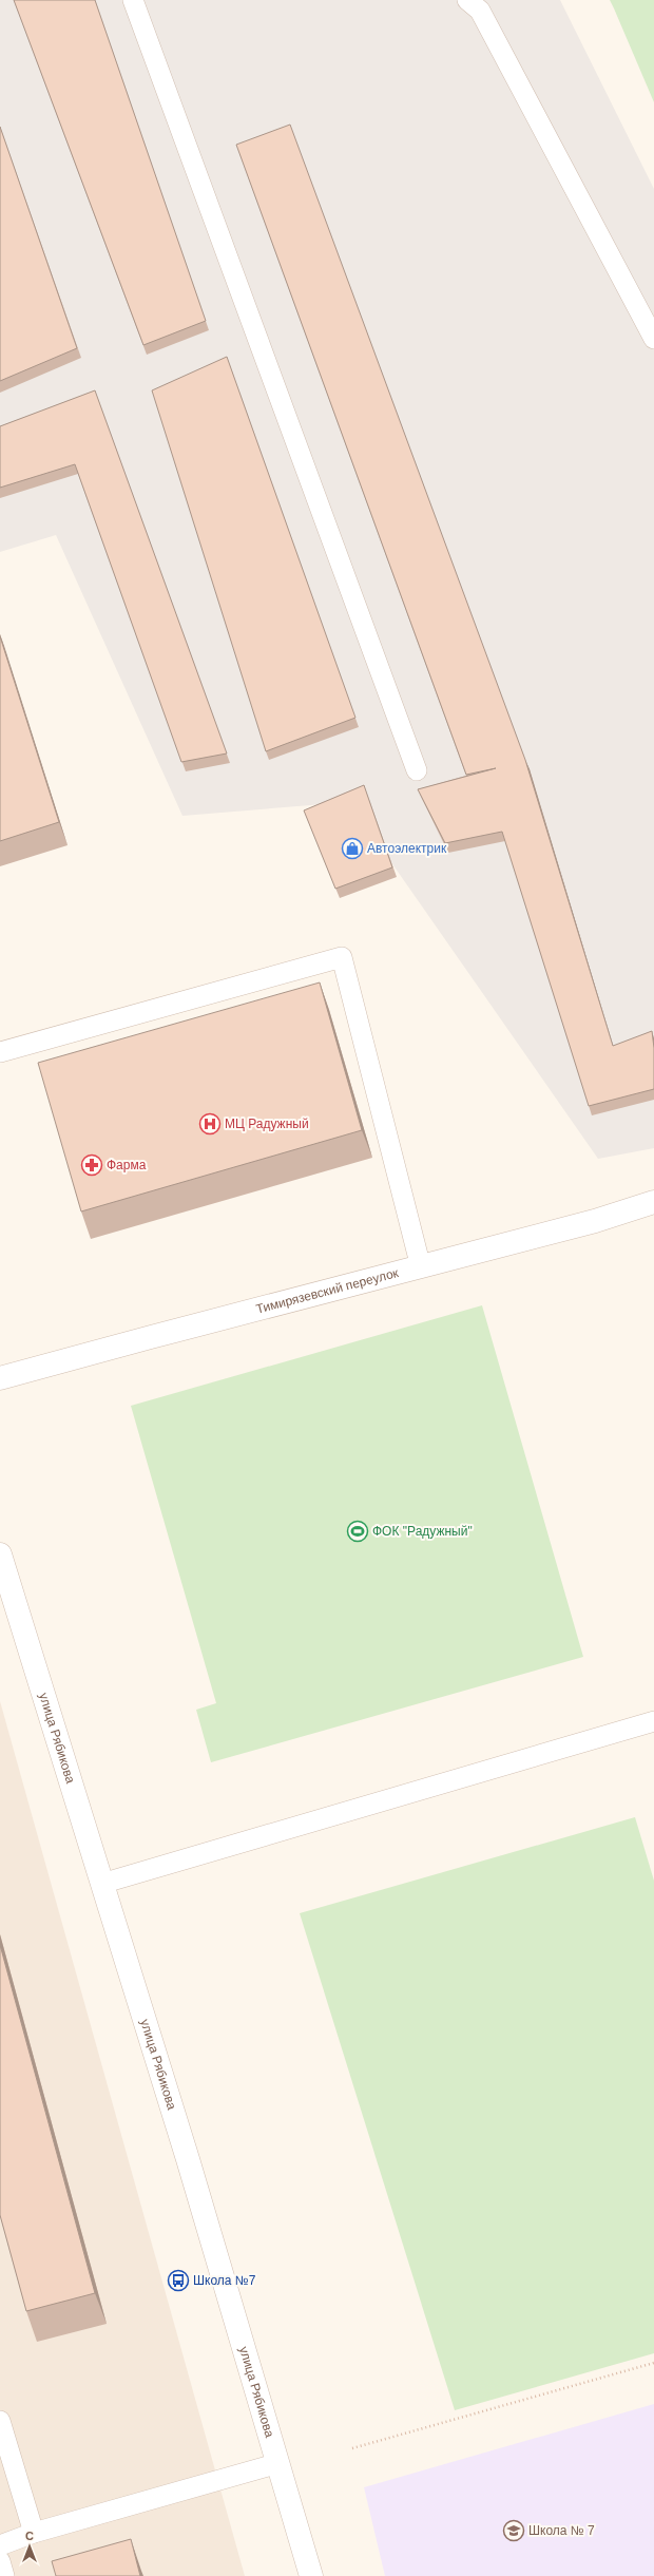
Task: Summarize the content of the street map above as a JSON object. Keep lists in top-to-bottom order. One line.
{"streets":{"street":["Тимирязевский переулок","улица Рябикова"]},"places":{"shop":["Автоэлектрик"],"hospital":["МЦ Радужный"],"pharmacy":["Фарма"],"sports":["ФОК \"Радужный\""],"bus stop":["Школа №7"],"school or university":["Школа № 7"]},"north":"top"}
